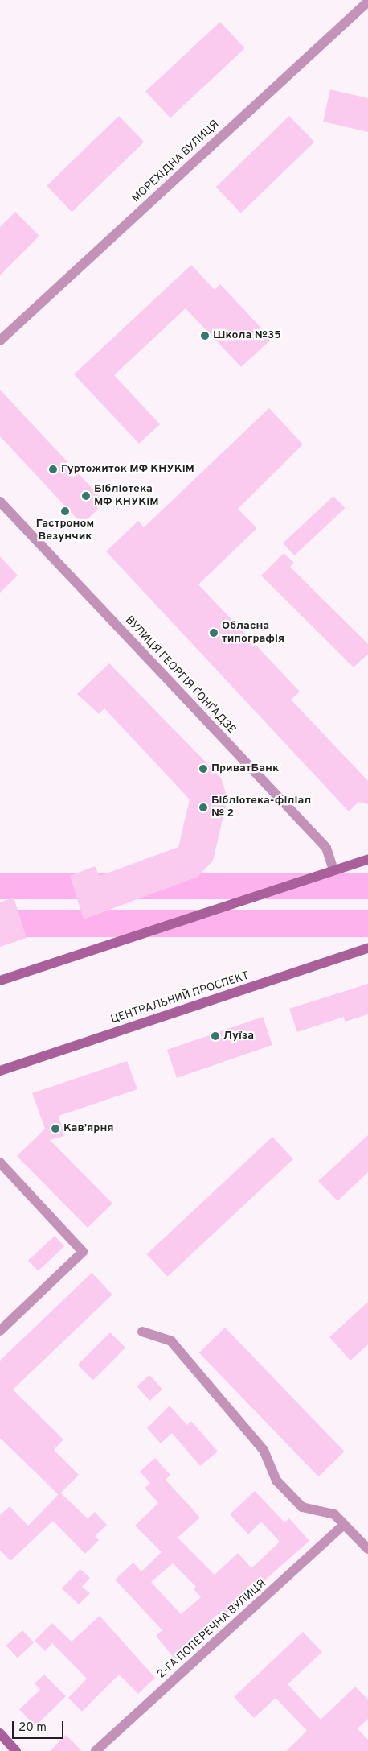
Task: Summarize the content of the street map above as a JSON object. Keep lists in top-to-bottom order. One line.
{"streets":{"main road":["ЦЕНТРАЛЬНИЙ ПРОСПЕКТ"],"street":["МОРЕХІДНА ВУЛИЦЯ","ВУЛИЦЯ ГЕОРГІЯ ҐОНҐАДЗЕ","2-ГА ПОПЕРЕЧНА ВУЛИЦЯ"]},"places":["Школа №35","Гуртожиток МФ КНУКіМ","Бібліотека МФ КНУКіМ","Гастроном Везунчик","Обласна типографія","ПриватБанк","Бібліотека-філіал № 2","Луїза","Кав’ярня"],"scale_bar":"20 m"}
